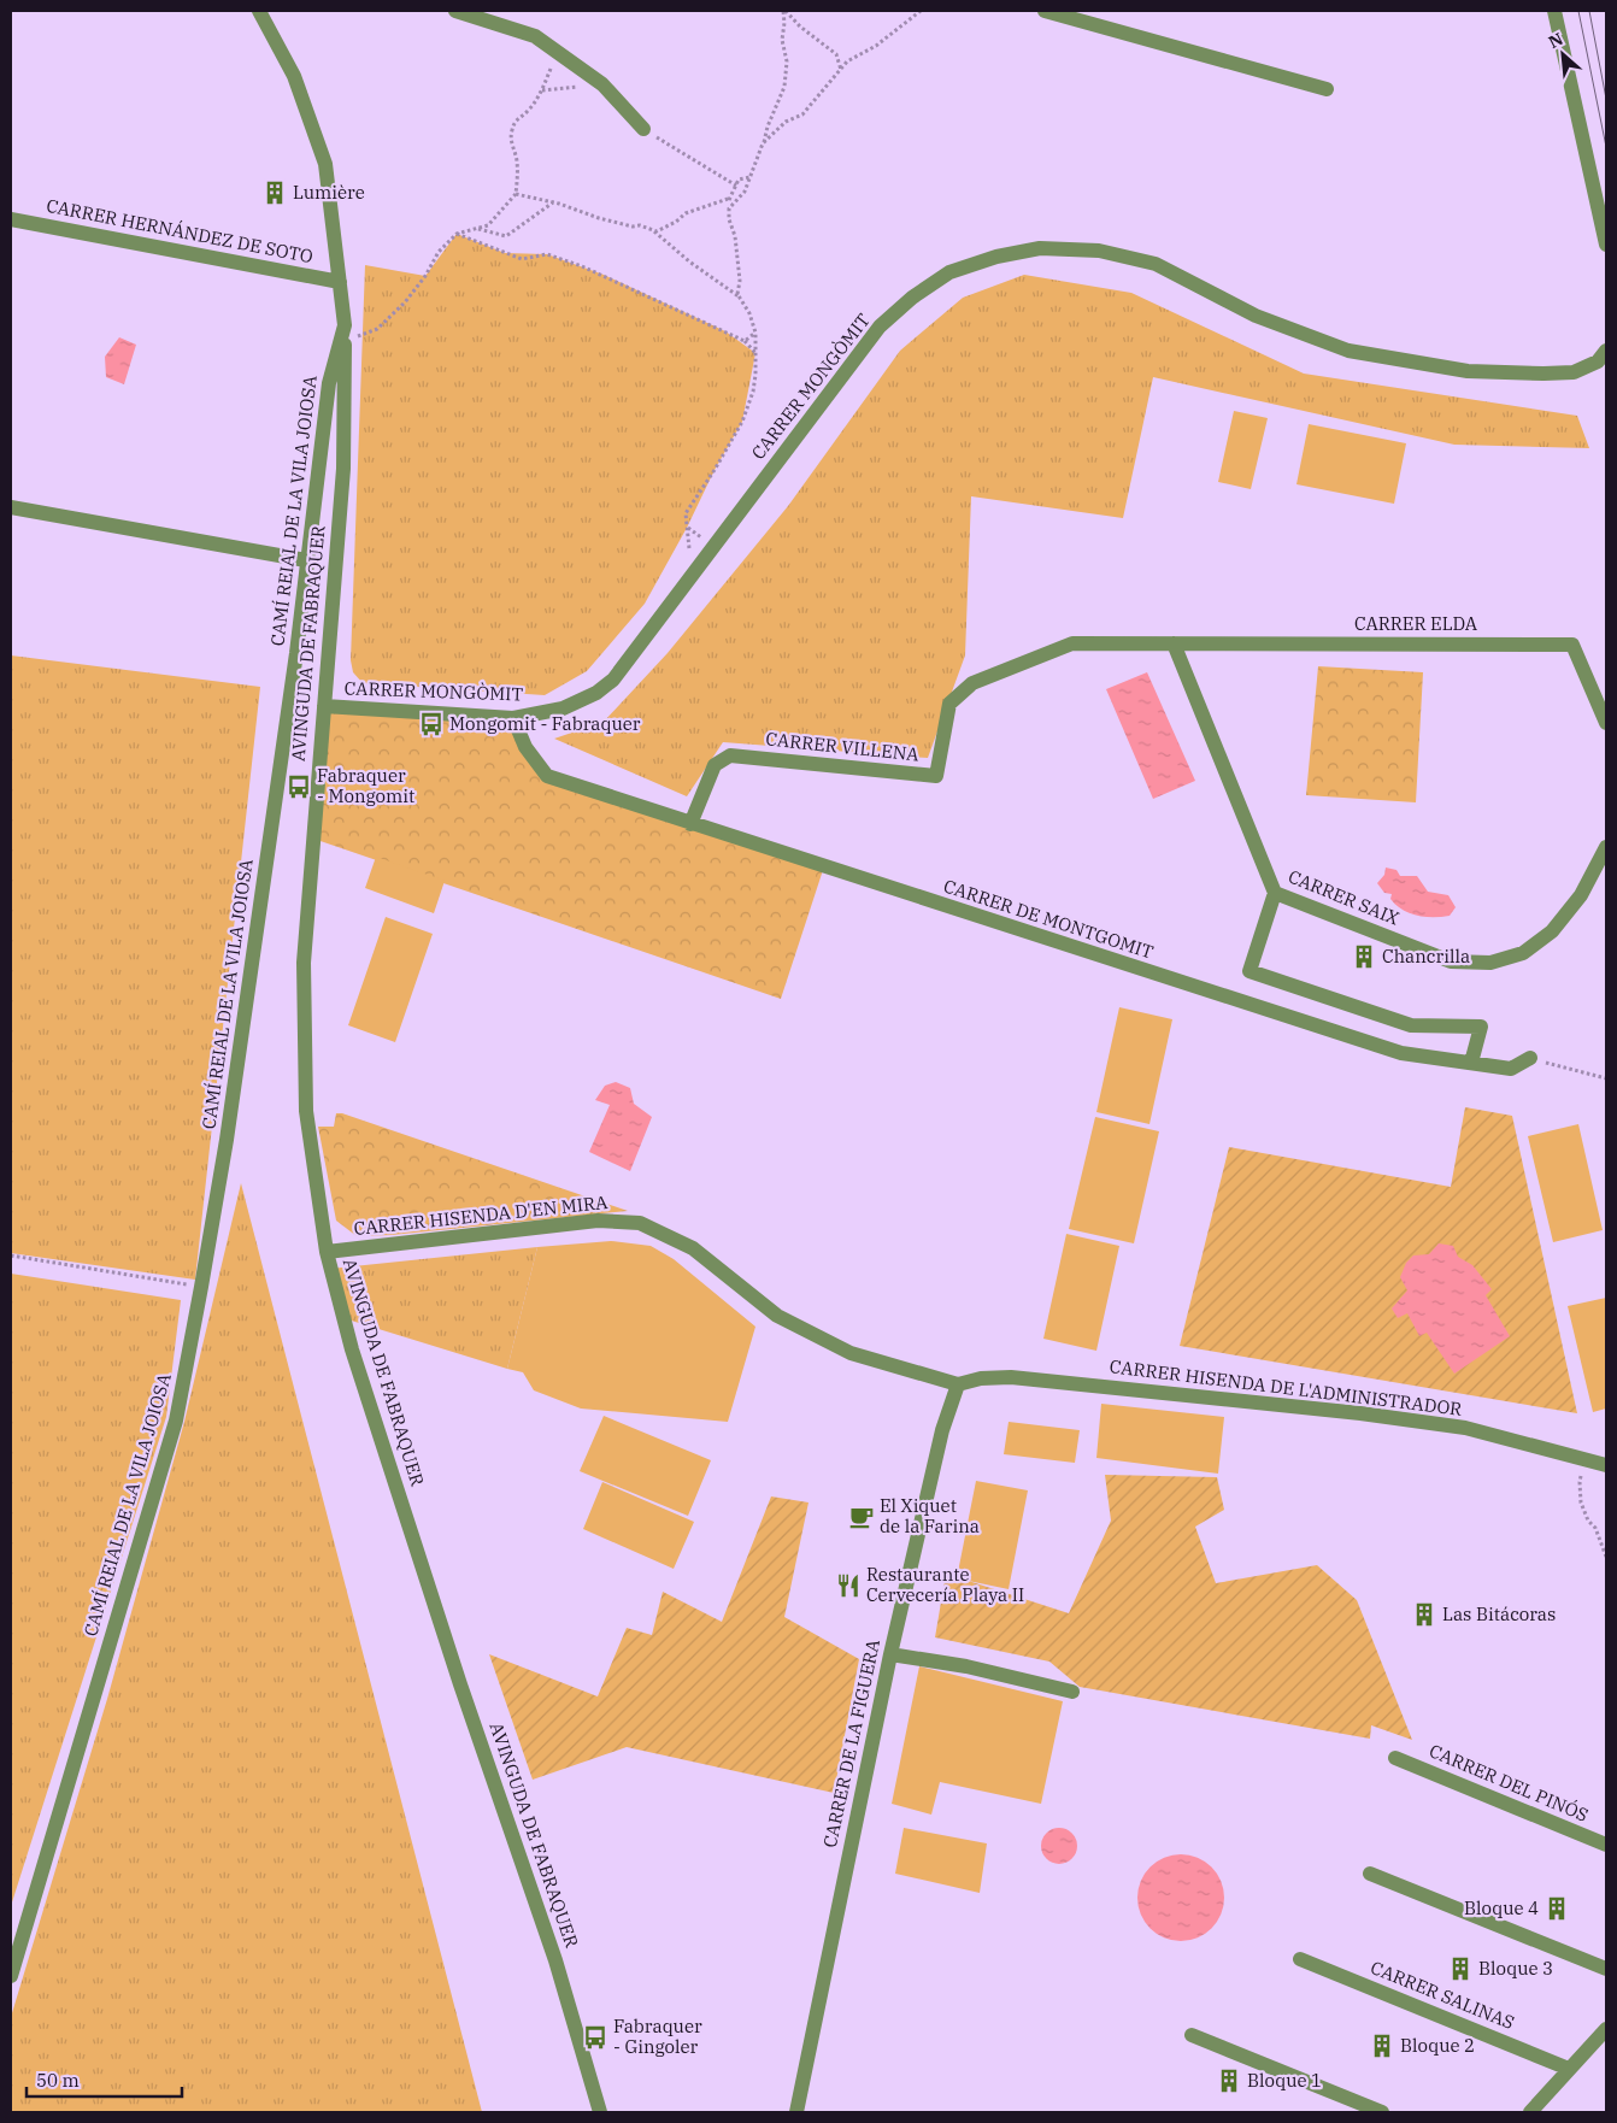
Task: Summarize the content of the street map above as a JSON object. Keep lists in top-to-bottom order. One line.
{"streets":{"street":["CARRER HERNÁNDEZ DE SOTO","CARRER MONGÒMIT","CAMÍ REIAL DE LA VILA JOIOSA","CARRER ELDA","AVINGUDA DE FABRAQUER","CARRER VILLENA","CARRER SAIX","CARRER DE MONTGOMIT","CARRER HISENDA D'EN MIRA","CARRER HISENDA DE L'ADMINISTRADOR","CARRER DE LA FIGUERA","CARRER DEL PINÓS","CARRER SALINAS"]},"crossings":[["CARRER HERNÁNDEZ DE SOTO","CAMÍ REIAL DE LA VILA JOIOSA"],["CARRER MONGÒMIT","AVINGUDA DE FABRAQUER"],["CARRER MONGÒMIT","CARRER DE MONTGOMIT"],["CAMÍ REIAL DE LA VILA JOIOSA","AVINGUDA DE FABRAQUER"],["CARRER ELDA","CARRER VILLENA"],["CARRER ELDA","CARRER SAIX"],["AVINGUDA DE FABRAQUER","CARRER HISENDA D'EN MIRA"],["CARRER VILLENA","CARRER SAIX"],["CARRER VILLENA","CARRER DE MONTGOMIT"],["CARRER HISENDA D'EN MIRA","CARRER HISENDA DE L'ADMINISTRADOR"],["CARRER HISENDA D'EN MIRA","CARRER DE LA FIGUERA"],["CARRER HISENDA DE L'ADMINISTRADOR","CARRER DE LA FIGUERA"]],"places":{"building":["Lumière","Chancrilla","Las Bitácoras","Bloque 4","Bloque 3","Bloque 2","Bloque 1"],"bus stop":["Mongomit - Fabraquer","Fabraquer - Mongomit","Fabraquer - Gingoler"],"cafe":["El Xiquet de la Farina"],"restaurant":["Restaurante Cervecería Playa II"]},"scale_bar":"50 m","north":"top left"}
